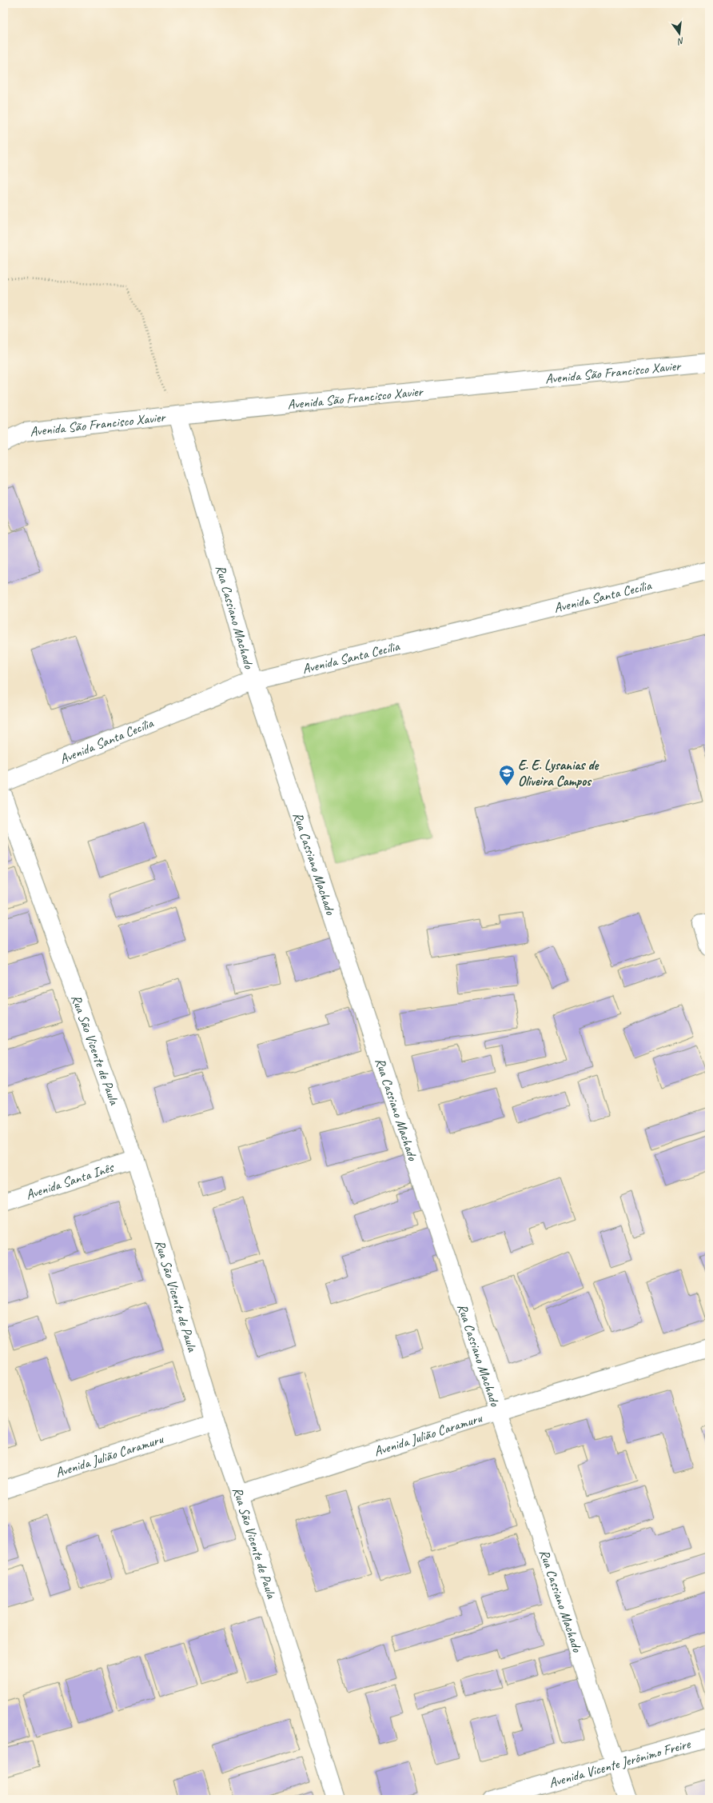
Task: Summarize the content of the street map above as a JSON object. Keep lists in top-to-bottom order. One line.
{"streets":{"street":["Avenida São Francisco Xavier","Avenida Santa Cecília","Rua Cassiano Machado","Rua São Vicente de Paula","Avenida Santa Inês","Avenida Julião Caramuru","Avenida Vicente Jerônimo Freire"]},"crossings":[["Avenida São Francisco Xavier","Rua Cassiano Machado"],["Avenida Santa Cecília","Rua Cassiano Machado"],["Rua Cassiano Machado","Avenida Julião Caramuru"],["Rua Cassiano Machado","Avenida Vicente Jerônimo Freire"],["Rua São Vicente de Paula","Avenida Santa Inês"],["Rua São Vicente de Paula","Avenida Julião Caramuru"]],"places":{"school or university":["E. E. Lysanias de Oliveira Campos"]},"north":"bottom"}
